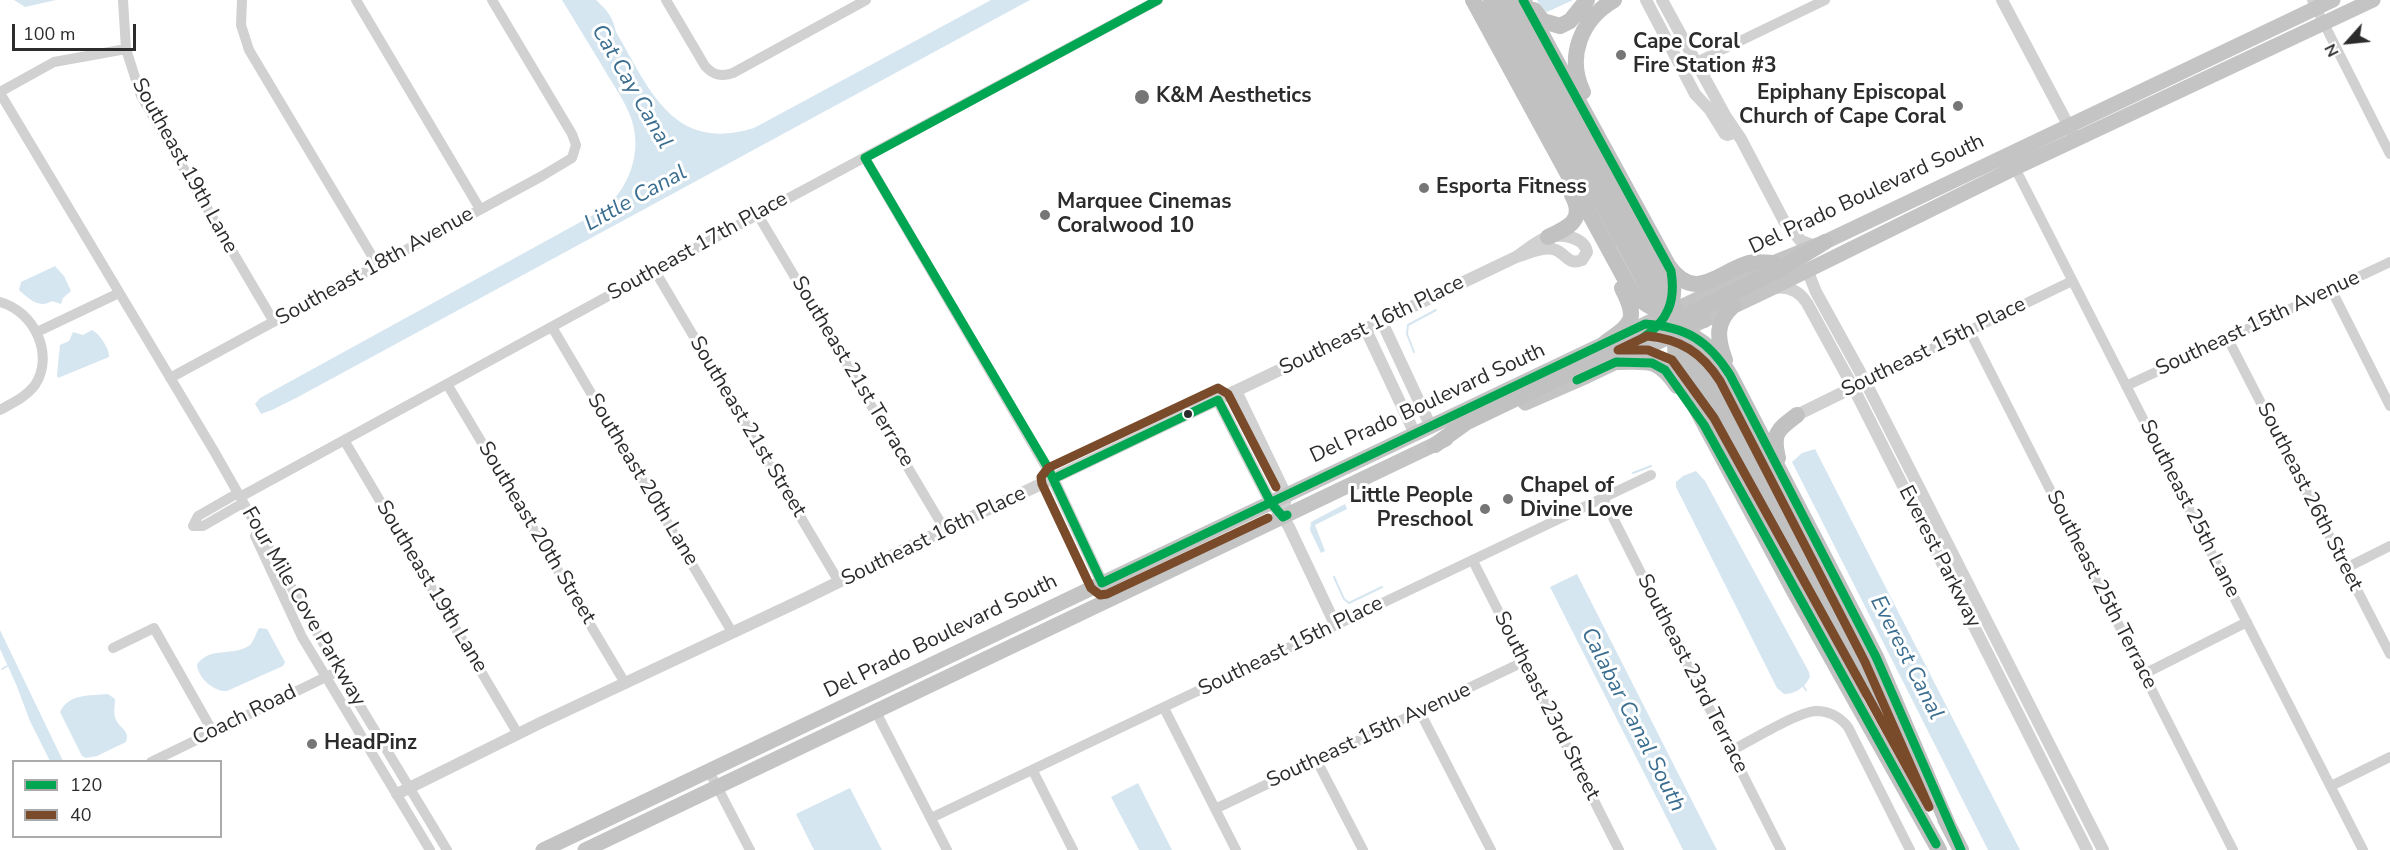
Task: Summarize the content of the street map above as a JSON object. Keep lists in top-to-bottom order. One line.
{"streets":{"main road":["Del Prado Boulevard South"],"street":["Southeast 19th Lane","Southeast 17th Place","Southeast 18th Avenue","Southeast 15th Avenue","Southeast 16th Place","Southeast 15th Place","Southeast 21st Terrace","Southeast 21st Street","Southeast 20th Lane","Southeast 26th Street","Southeast 25th Lane","Southeast 20th Street","Everest Parkway","Southeast 25th Terrace","Four Mile Cove Parkway","Southeast 23rd Terrace","Southeast 23rd Street","Coach Road"]},"crossings":[["Southeast 19th Lane","Southeast 17th Place"],["Southeast 19th Lane","Southeast 18th Avenue"],["Southeast 19th Lane","Southeast 16th Place"],["Del Prado Boulevard South","Southeast 15th Place"],["Del Prado Boulevard South","Southeast 25th Lane"],["Del Prado Boulevard South","Everest Parkway"],["Southeast 17th Place","Southeast 21st Terrace"],["Southeast 17th Place","Southeast 21st Street"],["Southeast 17th Place","Southeast 20th Lane"],["Southeast 17th Place","Southeast 20th Street"],["Southeast 17th Place","Four Mile Cove Parkway"],["Southeast 18th Avenue","Four Mile Cove Parkway"],["Southeast 15th Avenue","Southeast 26th Street"],["Southeast 15th Avenue","Southeast 25th Lane"],["Southeast 15th Avenue","Southeast 23rd Street"],["Southeast 16th Place","Southeast 21st Terrace"],["Southeast 16th Place","Southeast 21st Street"],["Southeast 16th Place","Southeast 20th Lane"],["Southeast 16th Place","Southeast 20th Street"],["Southeast 16th Place","Four Mile Cove Parkway"],["Southeast 15th Place","Southeast 25th Lane"],["Southeast 15th Place","Everest Parkway"],["Southeast 15th Place","Southeast 25th Terrace"],["Southeast 15th Place","Southeast 23rd Terrace"],["Southeast 15th Place","Southeast 23rd Street"],["Four Mile Cove Parkway","Coach Road"]],"water":["Cat Cay Canal","Little Canal","Everest Canal","Calabar Canal South"],"places":["Cape Coral Fire Station #3","K&M Aesthetics","Epiphany Episcopal Church of Cape Coral","Esporta Fitness","Marquee Cinemas Coralwood 10","Chapel of Divine Love","Little People Preschool","HeadPinz"],"lines":["transit line 120","transit line 40"],"legend":["120","40"],"scale_bar":"100 m","north":"bottom left"}
